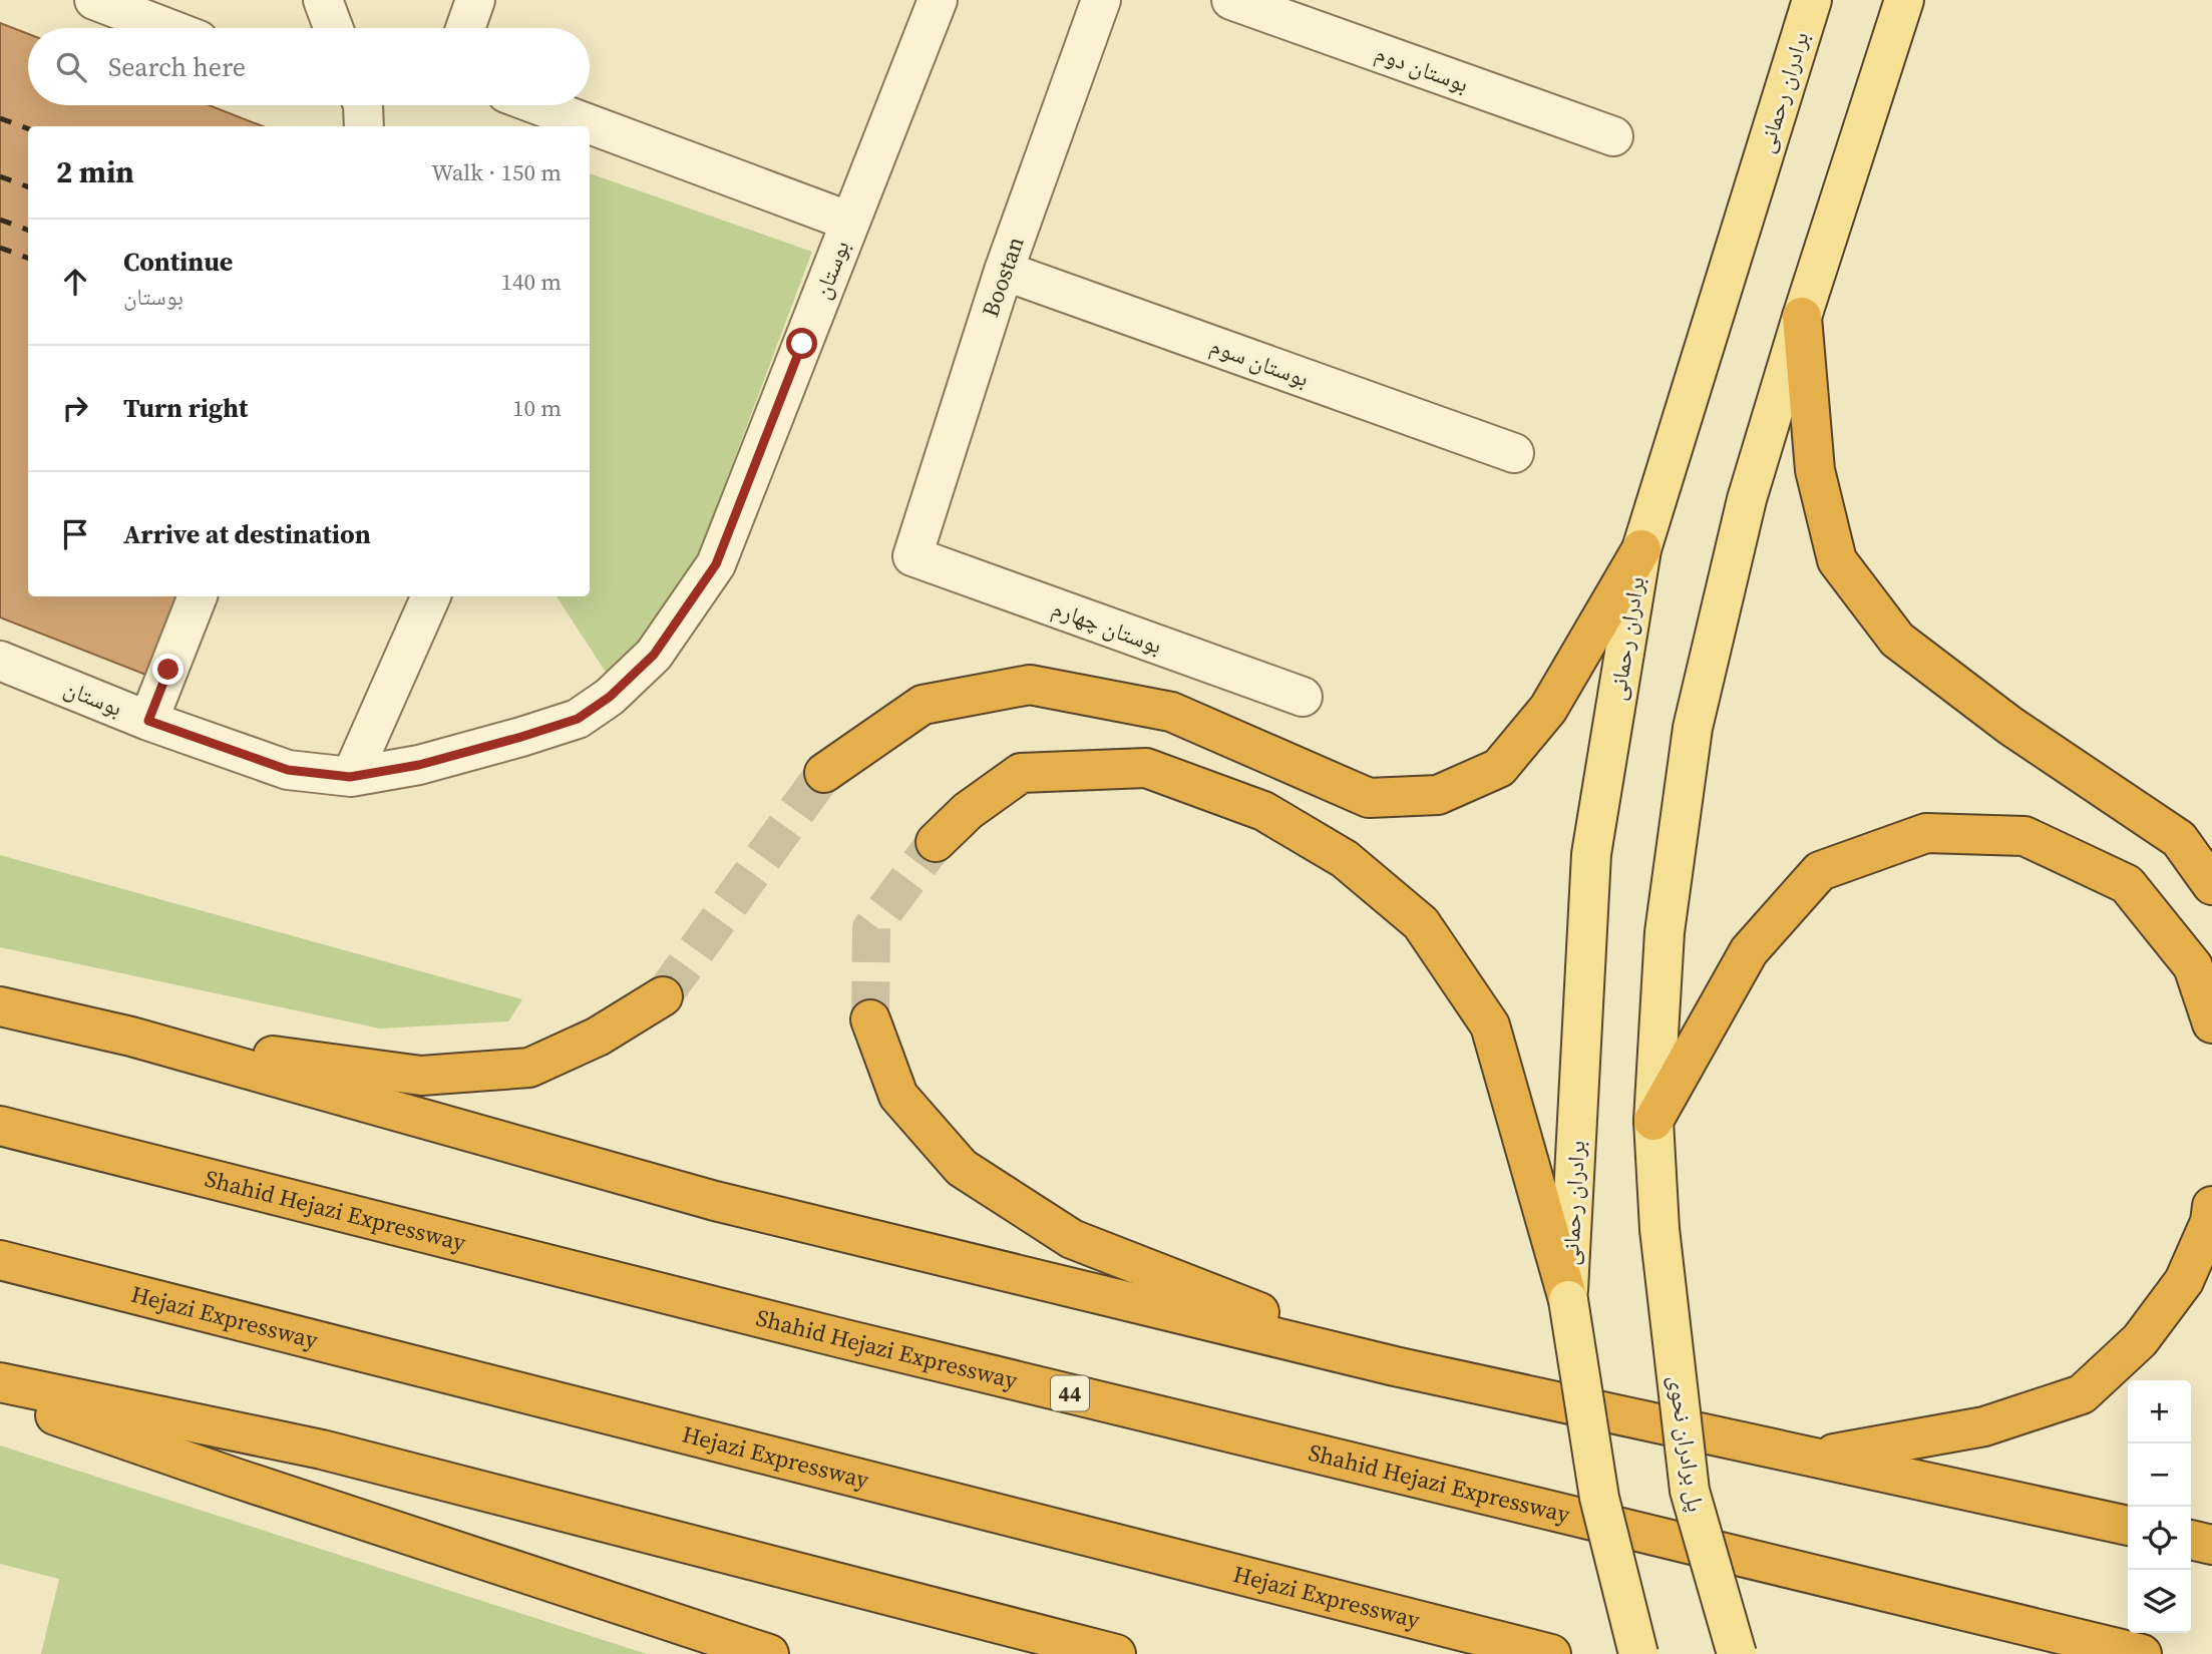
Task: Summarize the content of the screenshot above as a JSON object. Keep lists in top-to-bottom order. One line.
{"streets":{"highway":["Shahid Hejazi Expressway","Hejazi Expressway","44"],"main road":["برادران رحمانی","پل برادران نحوی"],"street":["بوستان دوم","بوستان","Boostan","بوستان سوم","بوستان چهارم"]},"crossings":[["Boostan","بوستان سوم"],["Boostan","بوستان چهارم"]],"page":{"search":"Search here","heading":["2 min","Walk · 150 m"],"list":[["Continue","بوستان","140 m"],["Turn right","10 m"],"Arrive at destination"],"map_buttons":["+","−"]}}
